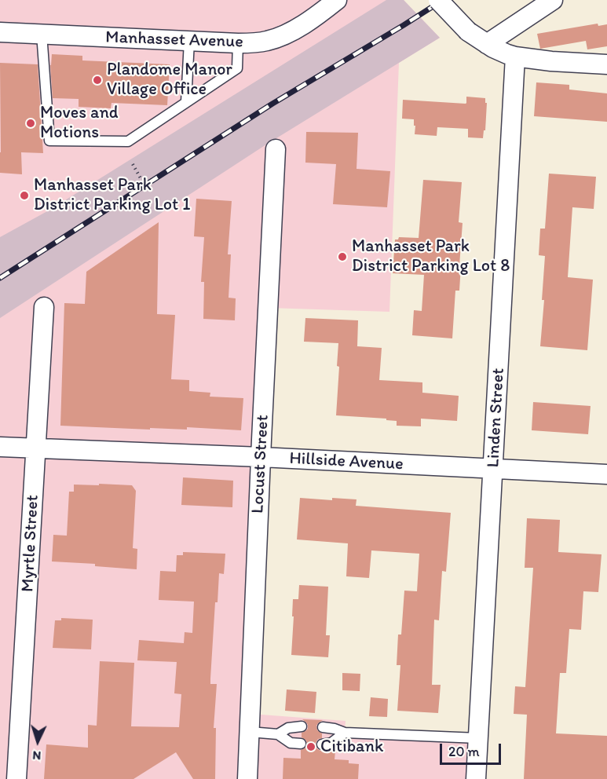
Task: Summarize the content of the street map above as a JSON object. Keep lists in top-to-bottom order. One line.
{"streets":{"street":["Manhasset Avenue","Linden Street","Hillside Avenue","Locust Street","Myrtle Street"]},"crossings":[["Linden Street","Hillside Avenue"],["Hillside Avenue","Locust Street"],["Hillside Avenue","Myrtle Street"]],"places":["Plandome Manor Village Office","Moves and Motions","Manhasset Park District Parking Lot 1","Manhasset Park District Parking Lot 8","Citibank"],"scale_bar":"20 m","north":"bottom"}
